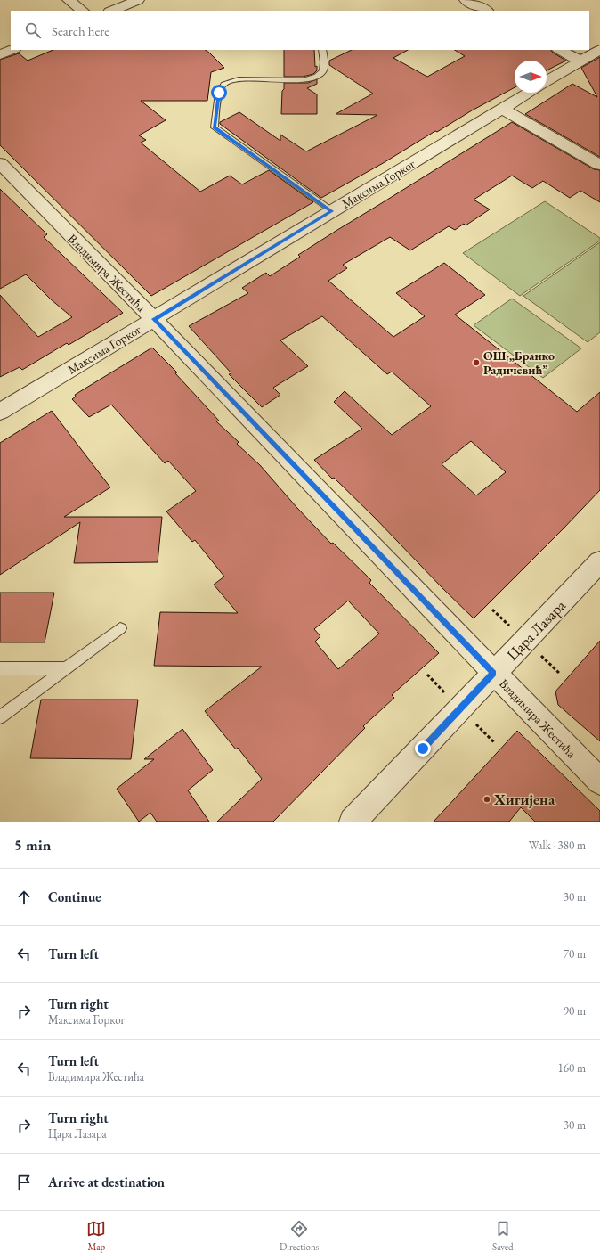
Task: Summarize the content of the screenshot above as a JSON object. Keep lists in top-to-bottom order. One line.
{"streets":{"street":["Максима Горког","Владимира Жестића","Цара Лазара"]},"crossings":[["Максима Горког","Владимира Жестића"],["Владимира Жестића","Цара Лазара"]],"places":["ОШ „Бранко Радичевић”","Хигијена"],"north":"right","page":{"search":"Search here","heading":["5 min","Walk · 380 m"],"list":[["Continue","30 m"],["Turn left","70 m"],["Turn right","Максима Горког","90 m"],["Turn left","Владимира Жестића","160 m"],["Turn right","Цара Лазара","30 m"],"Arrive at destination"],"nav":["Map","Directions","Saved"]}}
